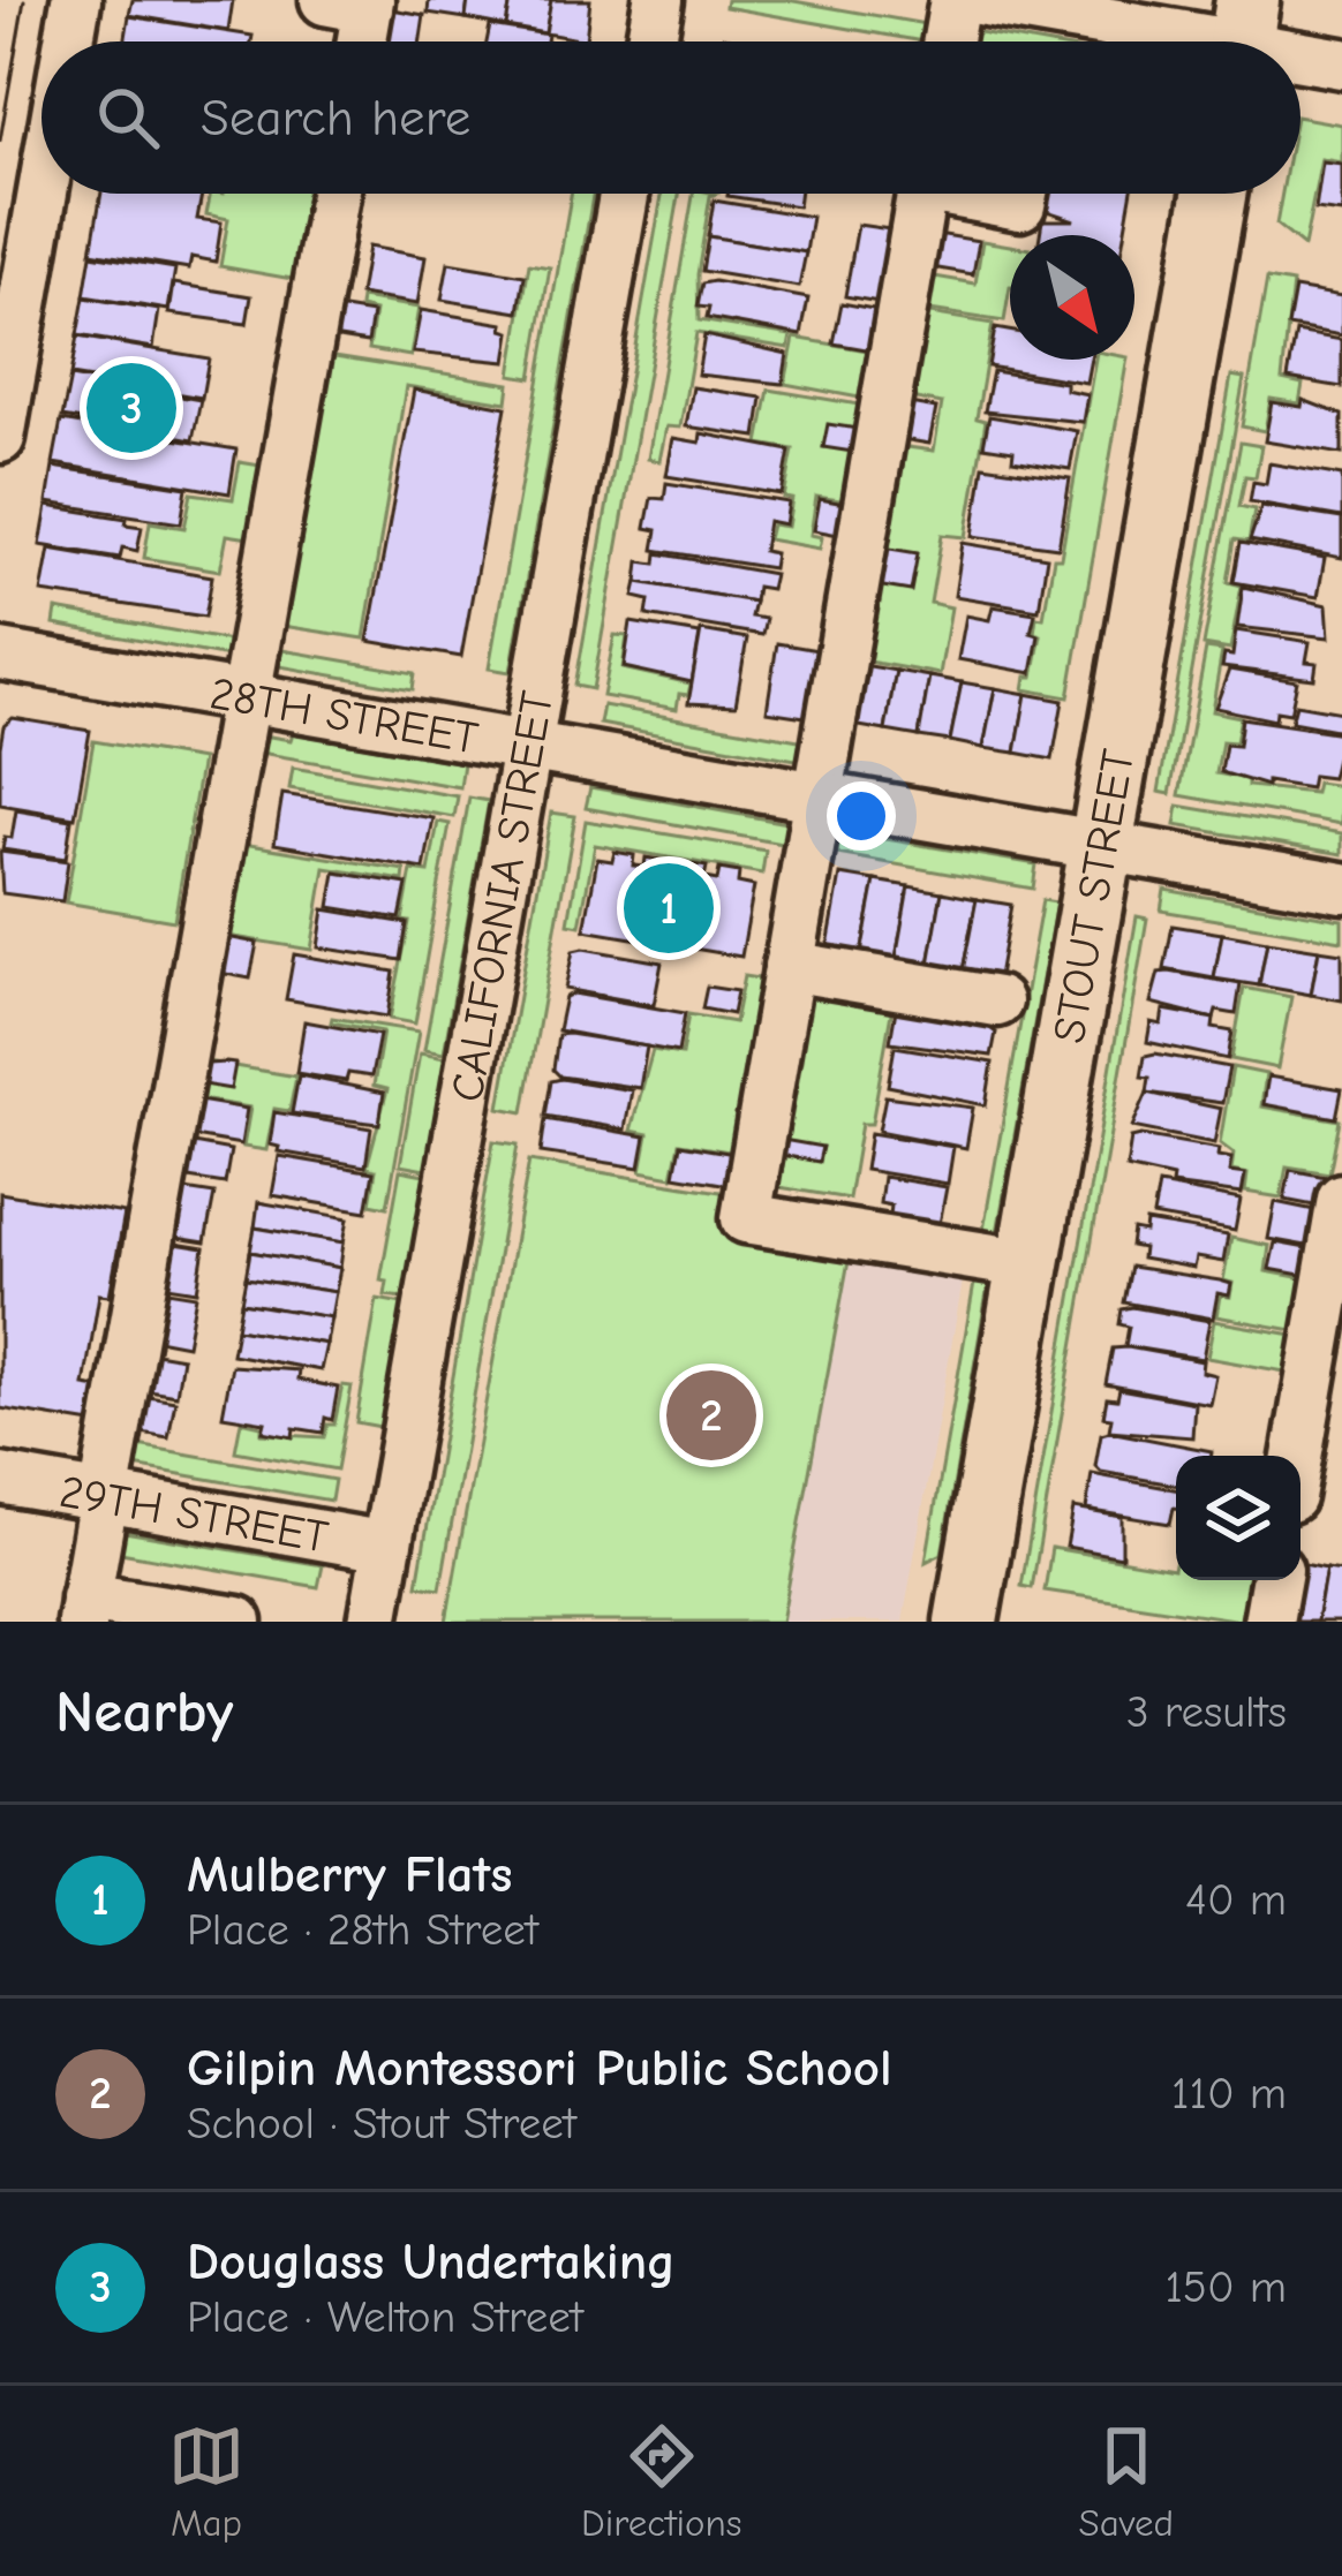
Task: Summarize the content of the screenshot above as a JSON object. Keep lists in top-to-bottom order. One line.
{"streets":{"main road":["STOUT STREET"],"street":["28TH STREET","CALIFORNIA STREET","29TH STREET"]},"crossings":[["28TH STREET","CALIFORNIA STREET"],["28TH STREET","STOUT STREET"],["CALIFORNIA STREET","29TH STREET"]],"north":"bottom right","page":{"search":"Search here","pins":["3","1","2"],"heading":["Nearby","3 results"],"list":[{"mark":"1","name":"Mulberry Flats","note":"Place · 28th Street","value":"40 m"},{"mark":"2","name":"Gilpin Montessori Public School","note":"School · Stout Street","value":"110 m"},{"mark":"3","name":"Douglass Undertaking","note":"Place · Welton Street","value":"150 m"}],"nav":["Map","Directions","Saved"]}}
